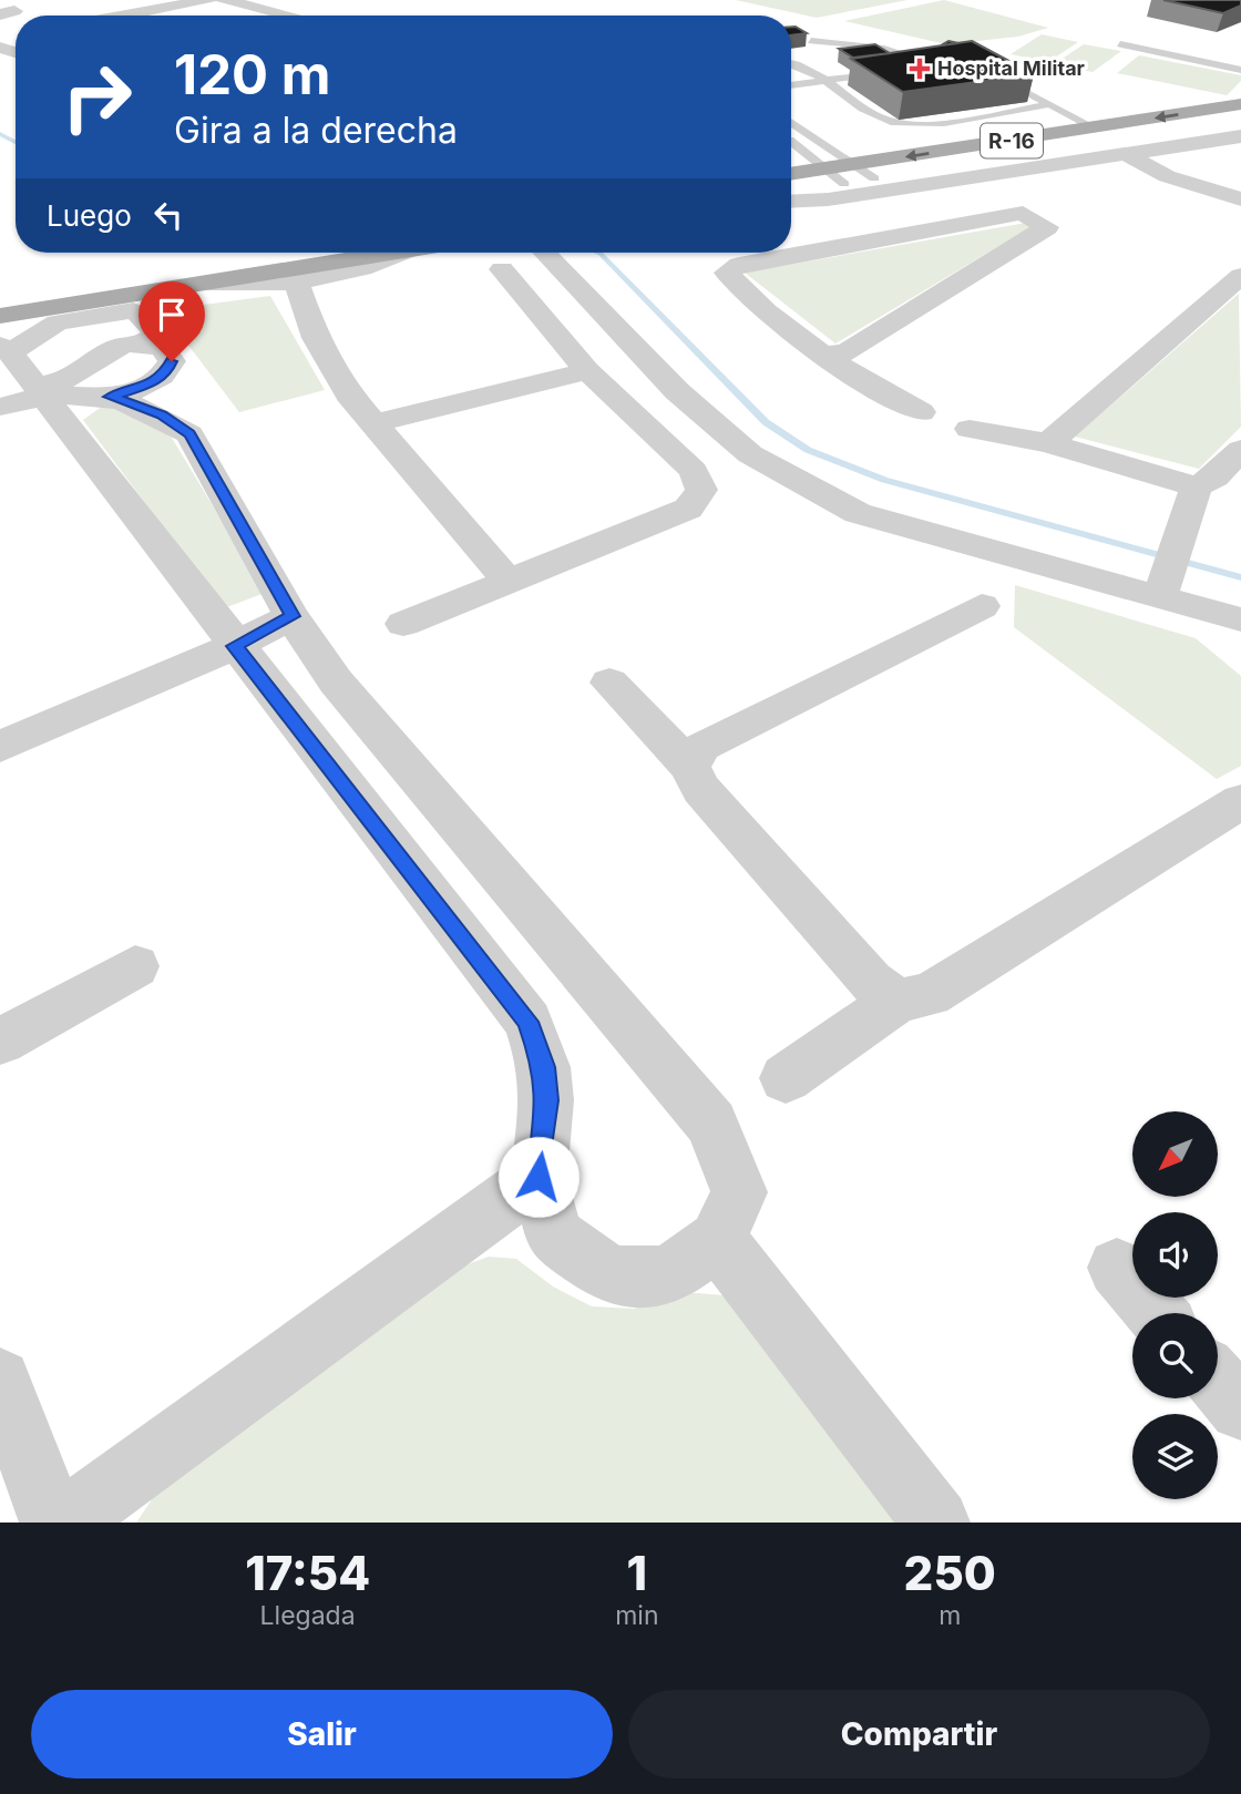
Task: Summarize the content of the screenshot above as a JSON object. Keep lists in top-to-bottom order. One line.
{"streets":{"main road":["R-16"]},"places":{"health":["Hospital Militar"]},"north":"bottom left","page":{"turn":["120 m","Gira a la derecha"],"then":"Luego","eta":["17:54","Llegada","1","min","250","m"],"buttons":["Salir","Compartir"]}}
